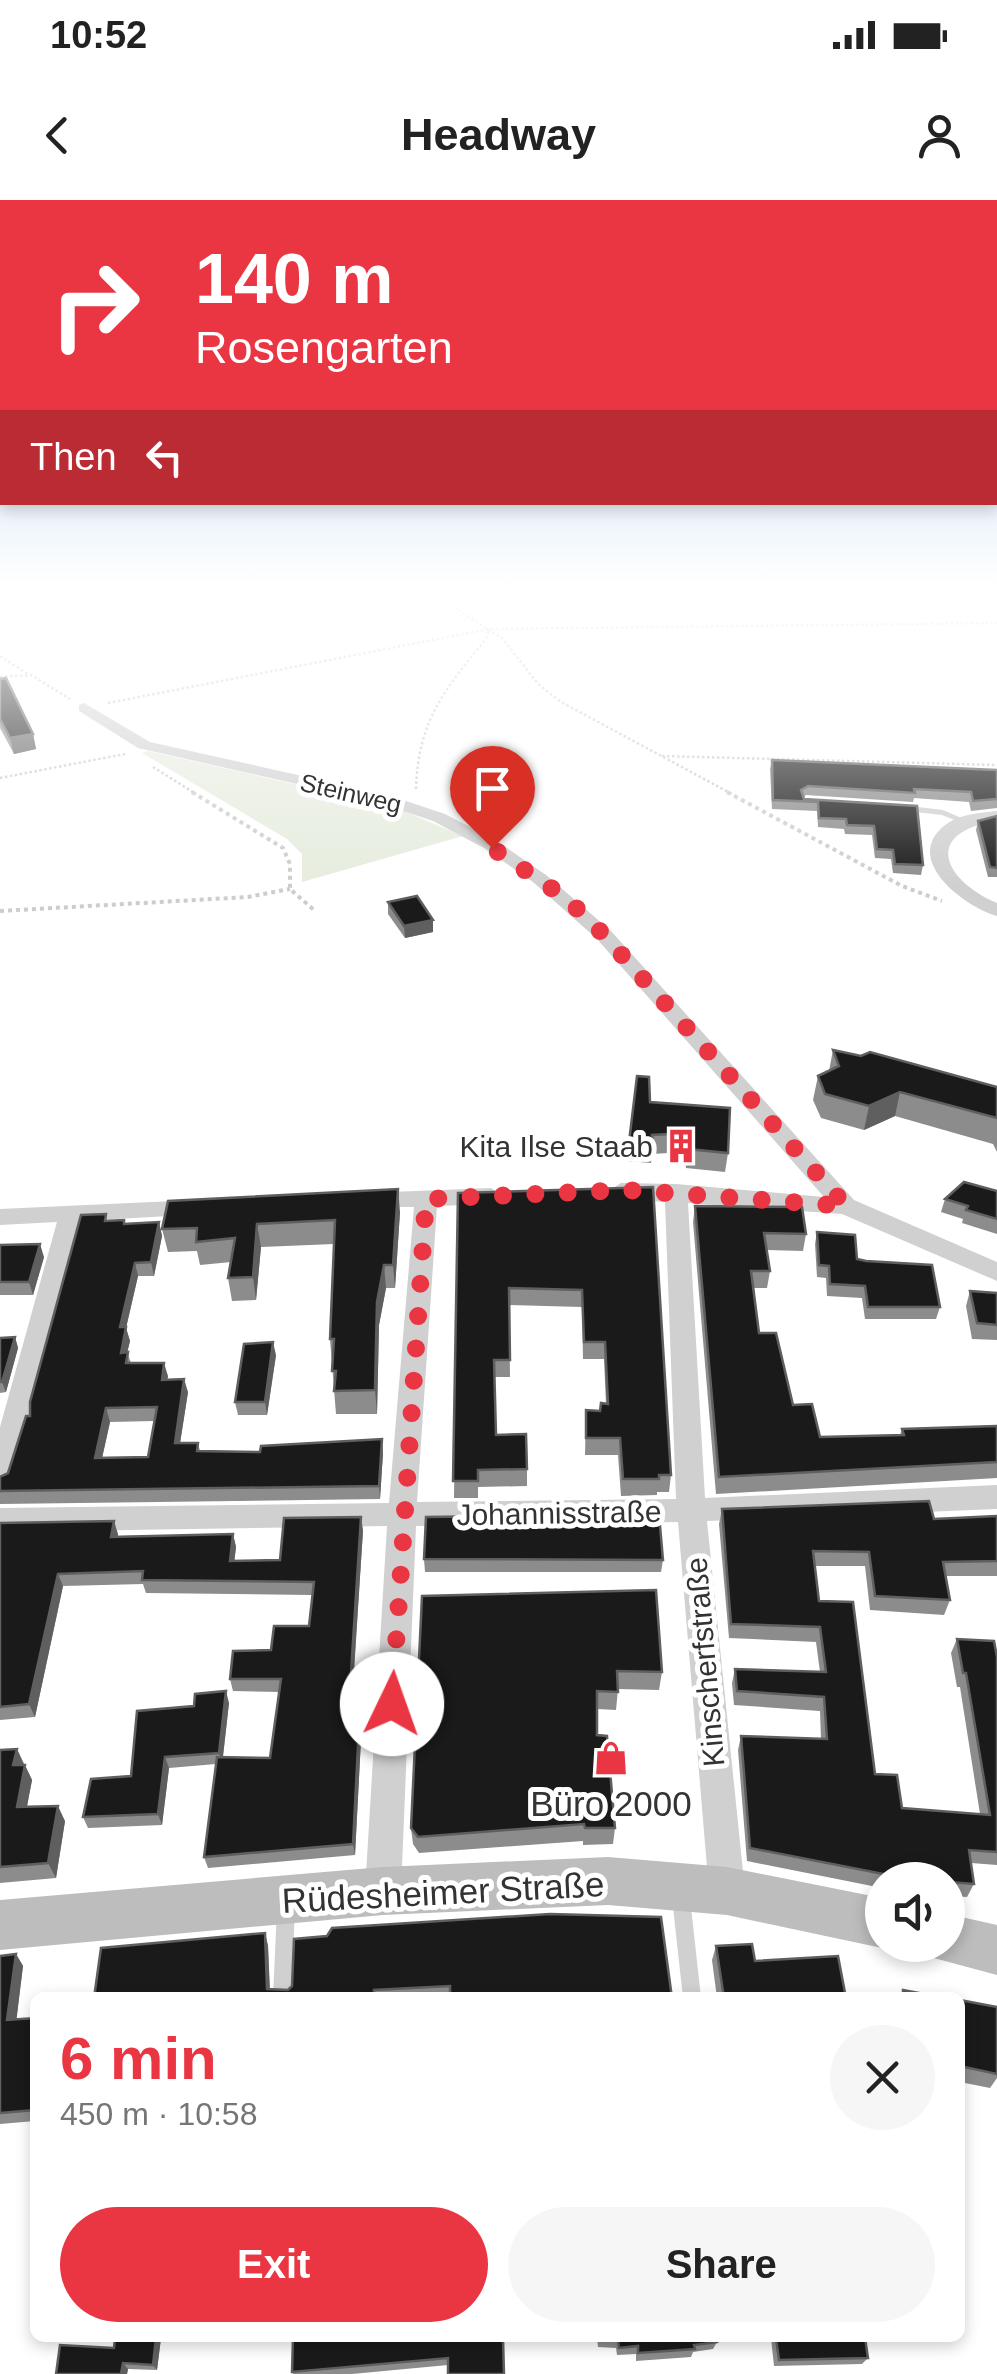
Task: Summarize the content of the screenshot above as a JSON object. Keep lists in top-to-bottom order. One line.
{"streets":{"street":["Steinweg","Johannisstraße","Kinscherfstraße","Rüdesheimer Straße"]},"crossings":[["Johannisstraße","Kinscherfstraße"],["Kinscherfstraße","Rüdesheimer Straße"]],"places":{"building":["Kita Ilse Staab"],"shop":["Büro 2000"]},"page":{"status":"10:52","header":"Headway","turn":["140 m","Rosengarten"],"then":"Then","heading":["6 min","450 m · 10:58"],"buttons":["Exit","Share"]}}
